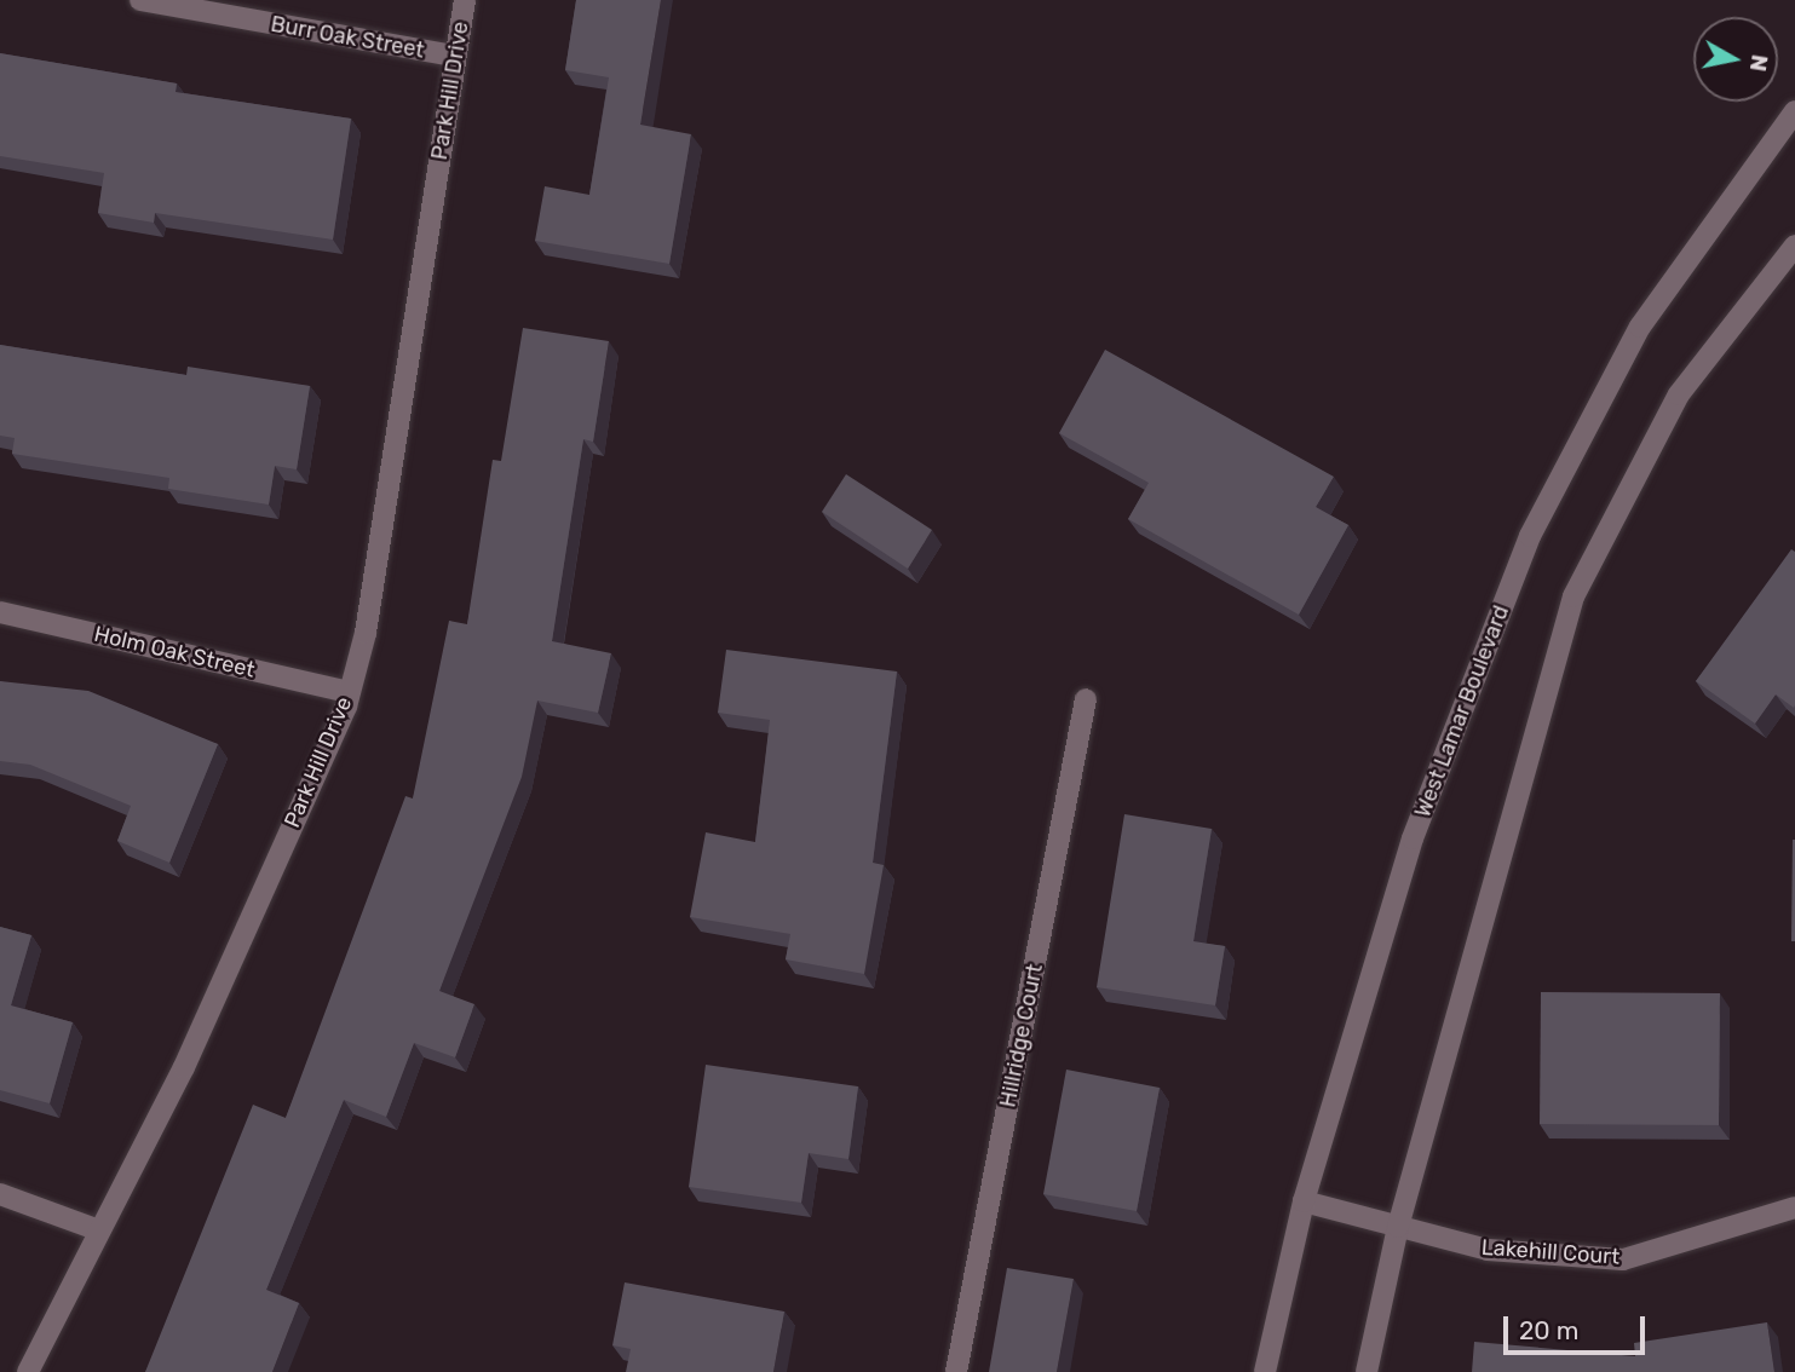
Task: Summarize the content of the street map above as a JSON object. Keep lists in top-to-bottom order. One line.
{"streets":{"street":["Burr Oak Street","Park Hill Drive","Holm Oak Street","West Lamar Boulevard","Hillridge Court","Lakehill Court"]},"crossings":[["Burr Oak Street","Park Hill Drive"],["Park Hill Drive","Holm Oak Street"],["West Lamar Boulevard","Lakehill Court"]],"scale_bar":"20 m","north":"right"}
